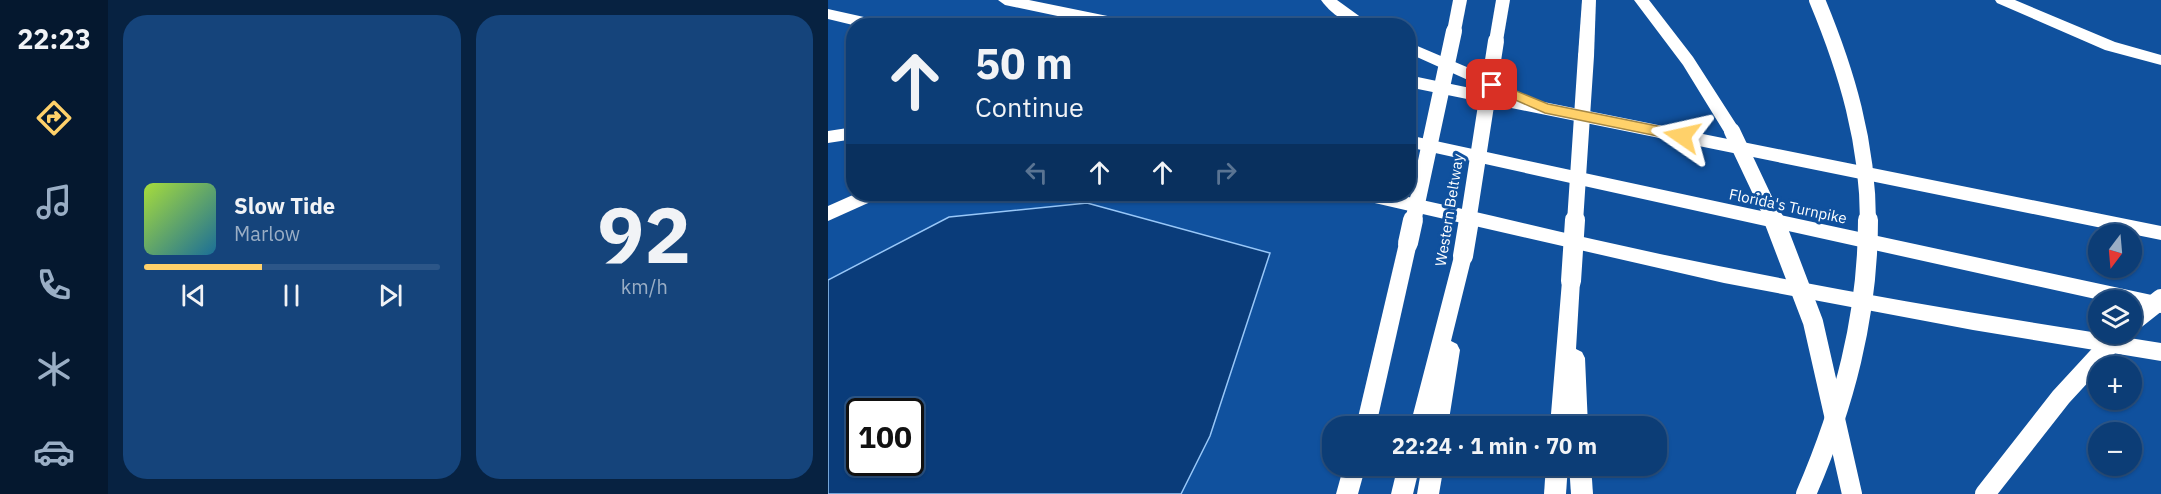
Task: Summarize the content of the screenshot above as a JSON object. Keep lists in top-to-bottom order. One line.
{"streets":{"highway":["Florida's Turnpike","Western Beltway"]},"north":"bottom","page":{"tabs":"22:23","tile":["92","km/h"],"turn":["50 m","Continue"],"song":["Slow Tide","Marlow"],"map_buttons":["+","−"],"limit":"100","trip":"22:24 · 1 min · 70 m"}}
